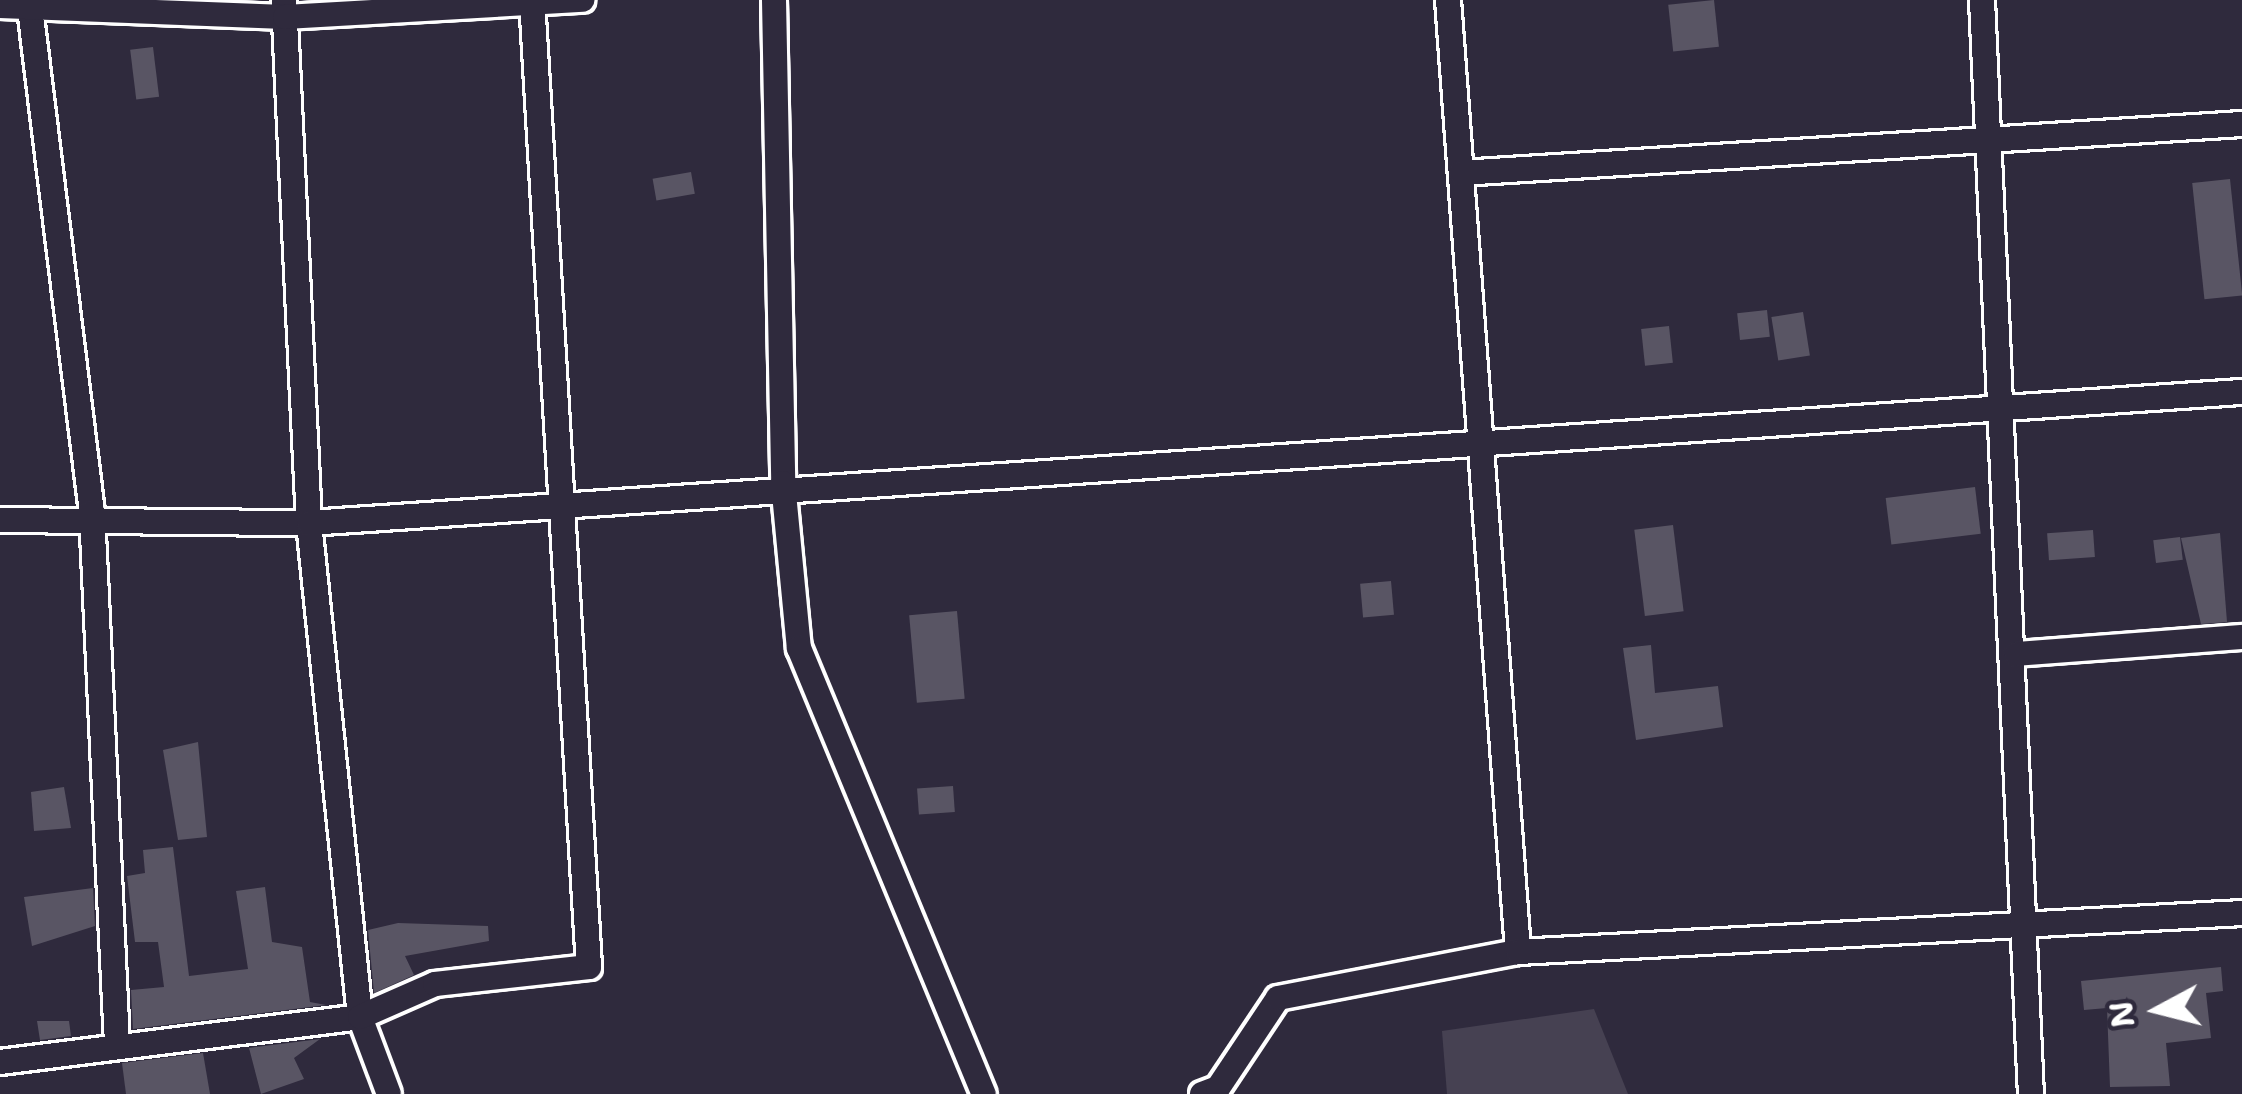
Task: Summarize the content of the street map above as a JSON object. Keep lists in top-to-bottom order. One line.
{"north":"left"}
